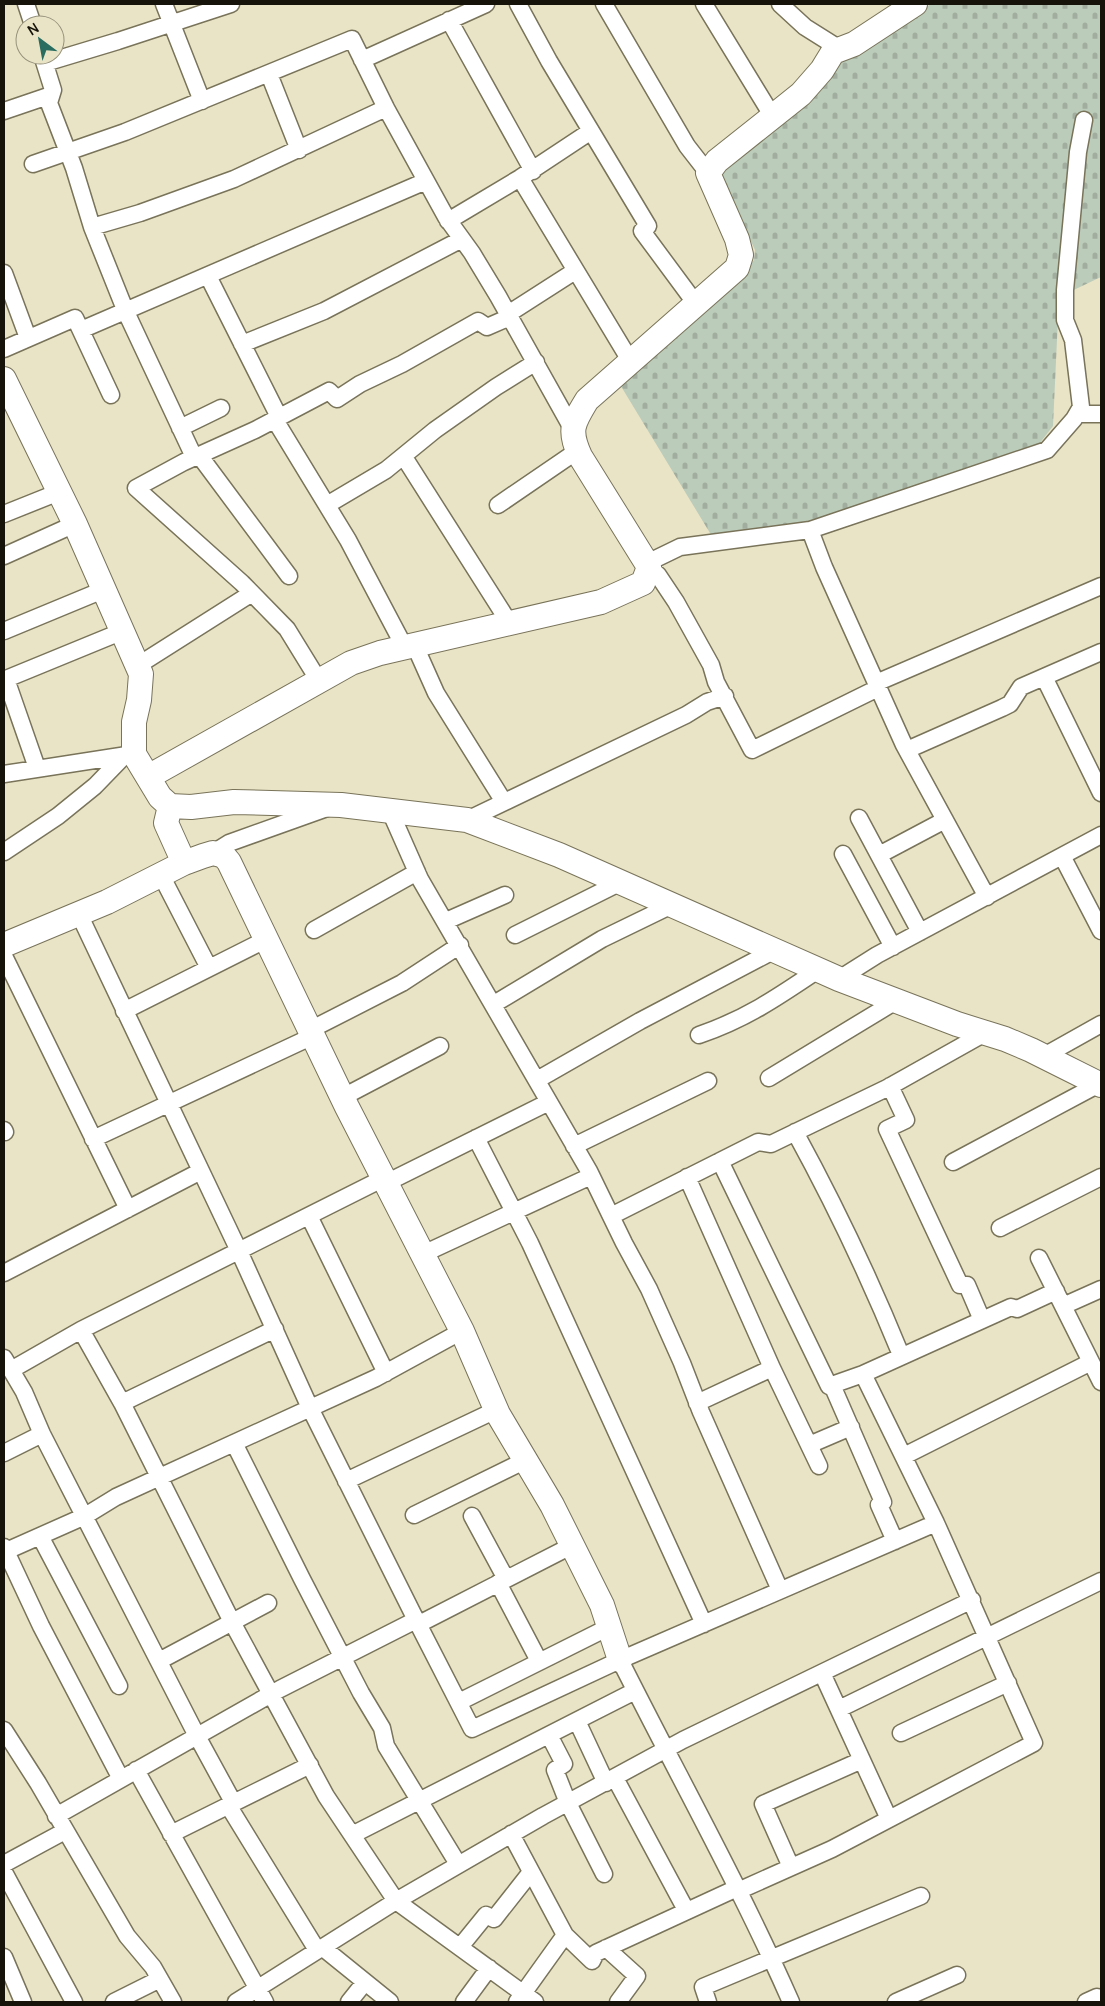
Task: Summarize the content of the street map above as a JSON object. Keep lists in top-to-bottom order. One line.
{"north":"top left"}
